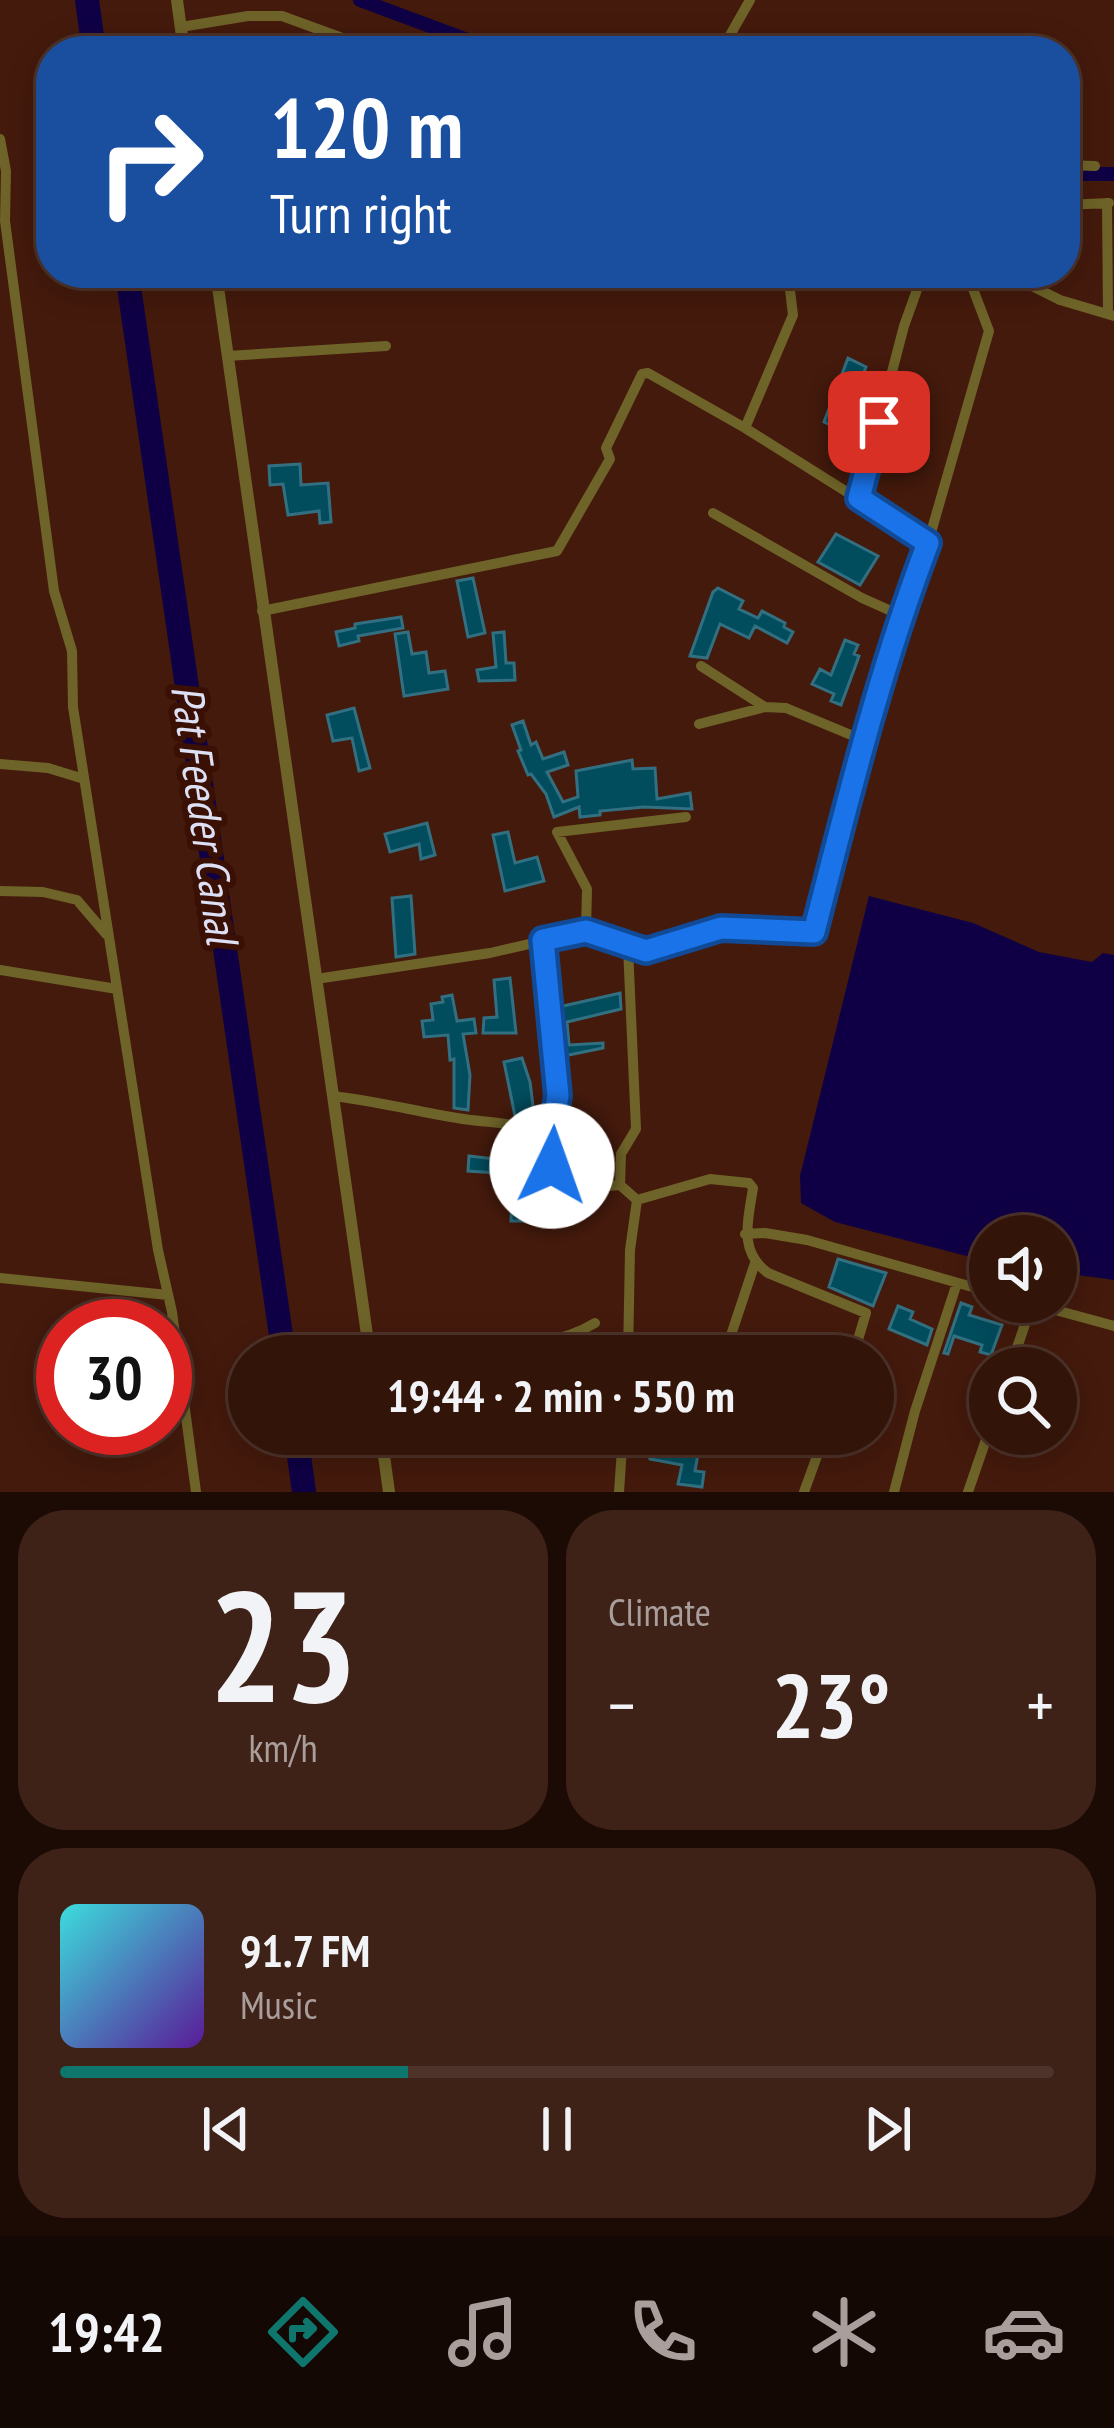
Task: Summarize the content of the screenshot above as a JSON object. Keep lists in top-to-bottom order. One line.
{"water":["Pat Feeder Canal"],"page":{"turn":["120 m","Turn right"],"limit":"30","trip":"19:44 · 2 min · 550 m","tile":[["23","km/h"],"Climate"],"heat":["−","23°","+"],"song":["91.7 FM","Music"],"tabs":"19:42"}}
